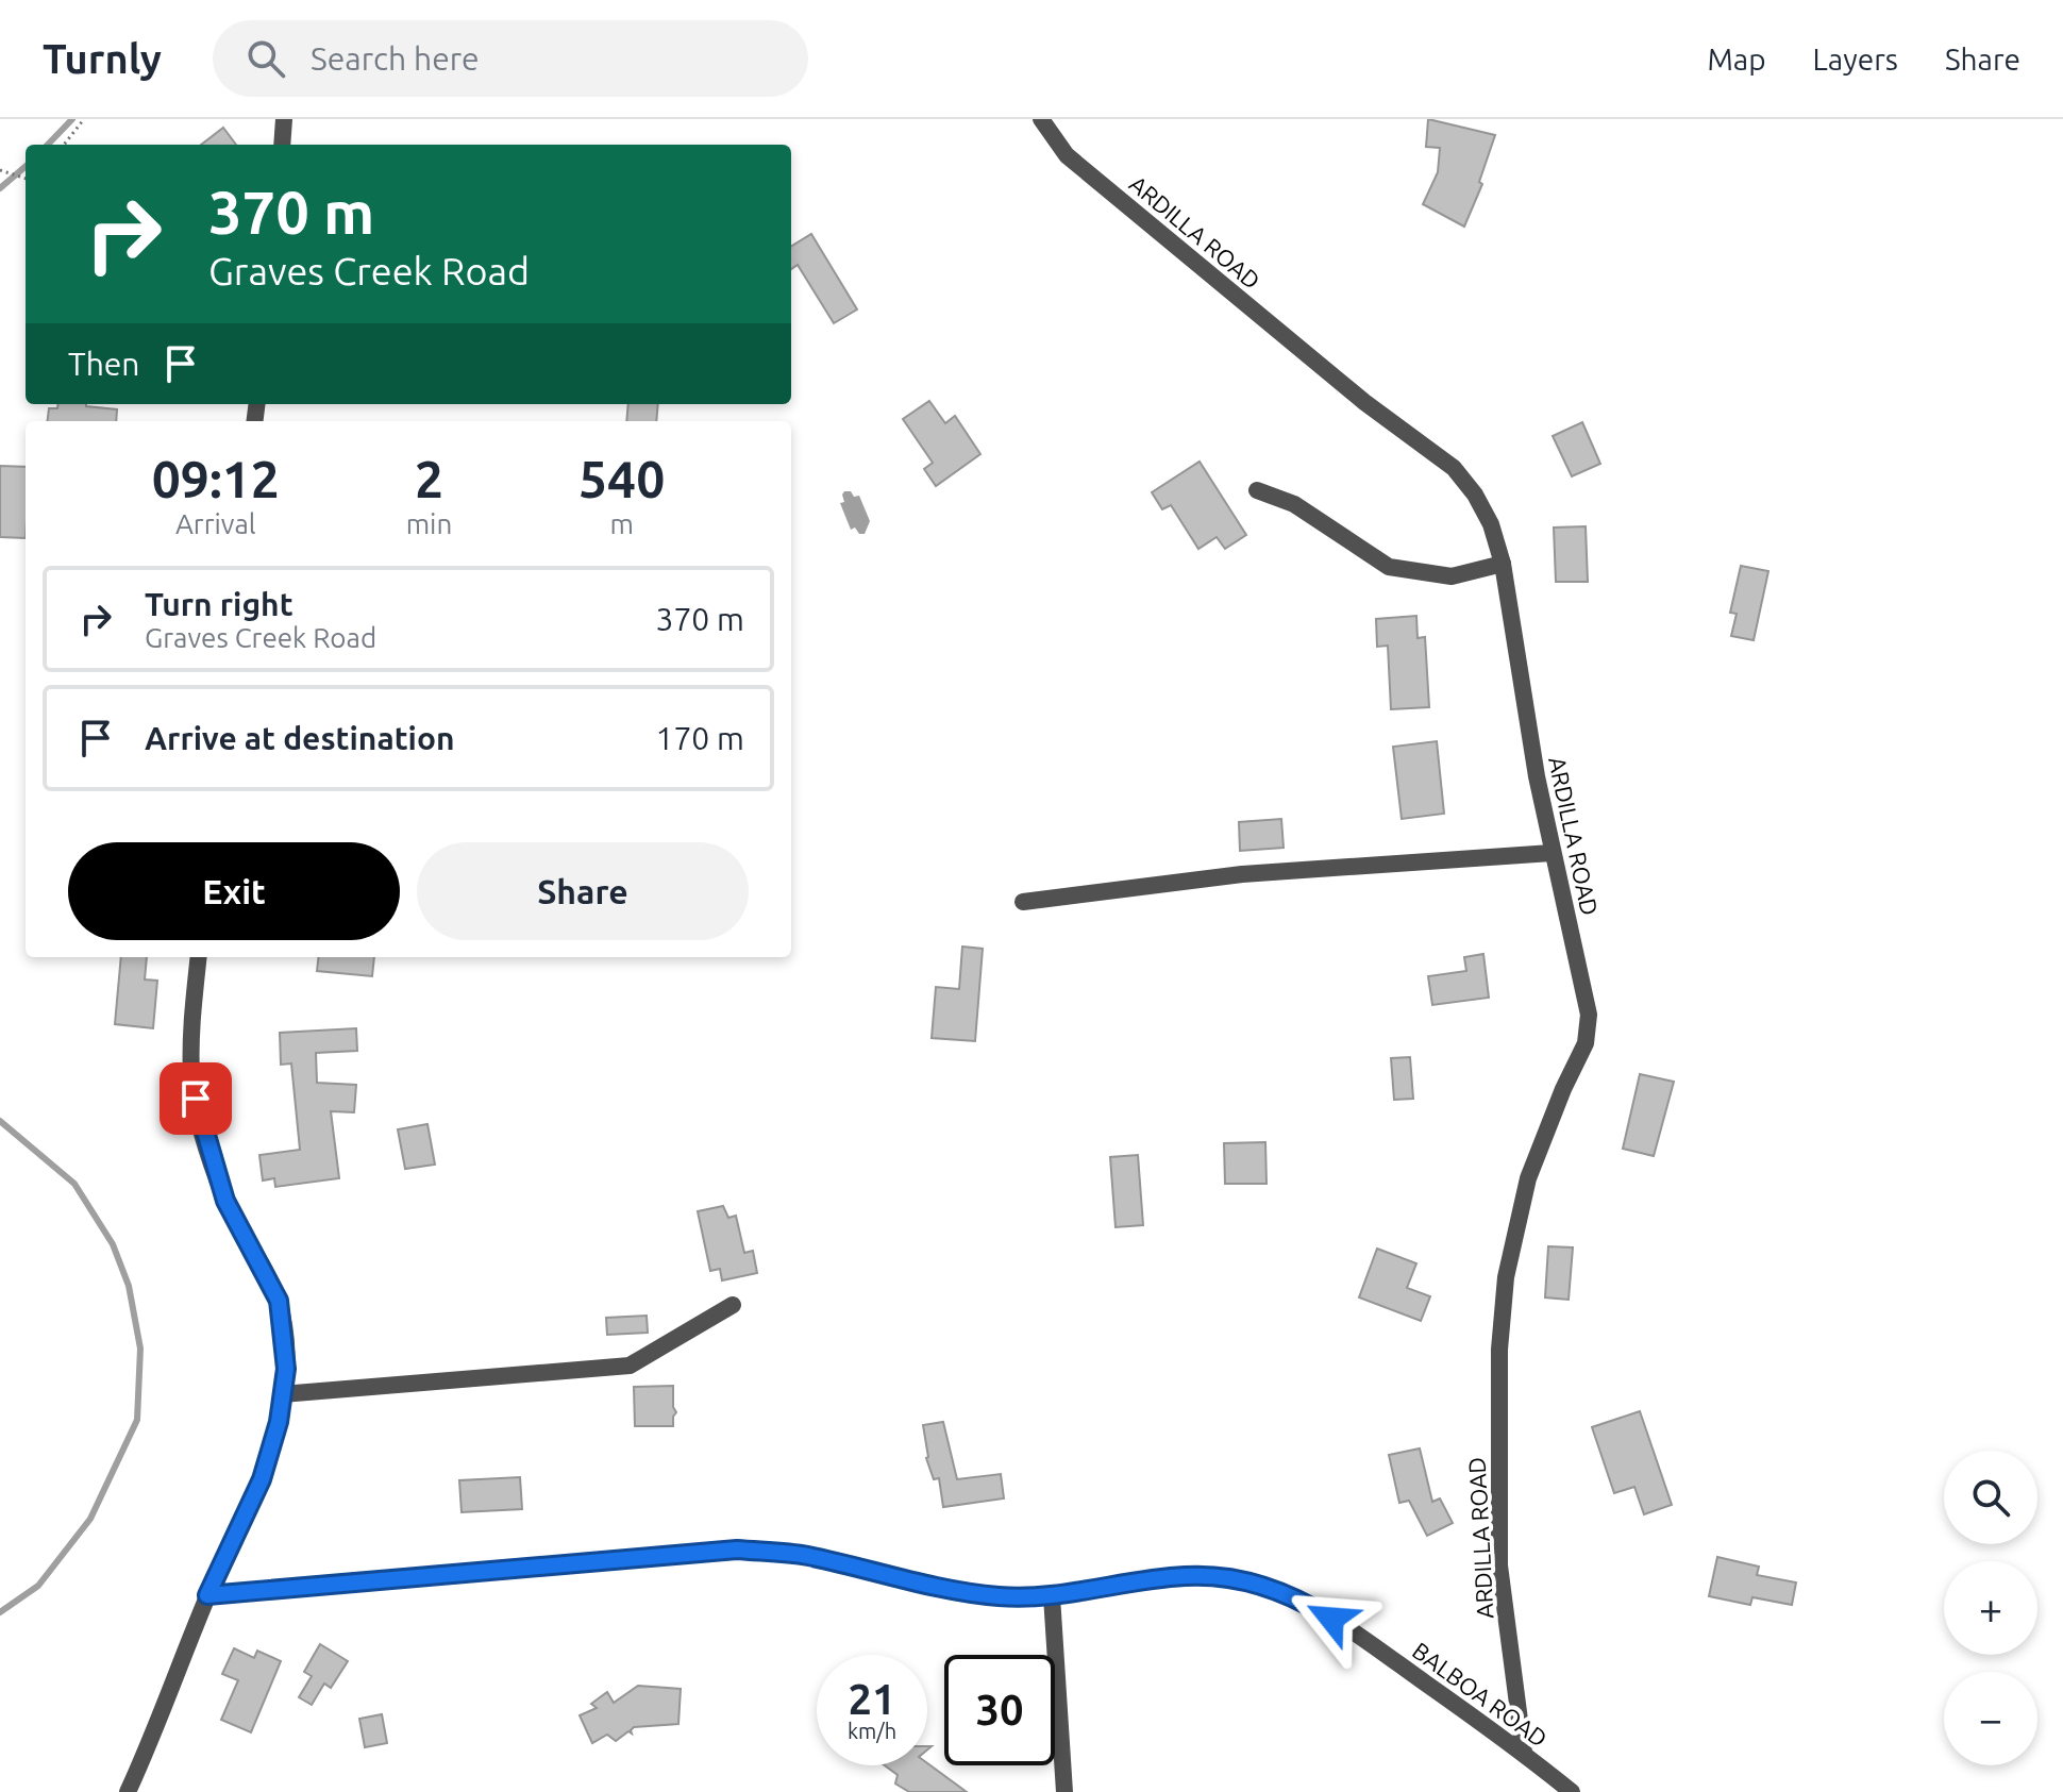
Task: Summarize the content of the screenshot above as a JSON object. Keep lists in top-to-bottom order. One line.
{"streets":{"street":["ARDILLA ROAD","BALBOA ROAD"]},"crossings":[["ARDILLA ROAD","BALBOA ROAD"]],"page":{"header":"Turnly","search":"Search here","nav":["Map","Layers","Share"],"turn":["370 m","Graves Creek Road"],"then":"Then","eta":["09:12","Arrival","2","min","540","m"],"list":[{"name":"Turn right","note":"Graves Creek Road","value":"370 m"},{"name":"Arrive at destination","value":"170 m"}],"buttons":["Exit","Share"],"map_buttons":["+","−"],"speed":"21 km/h","limit":"30"}}
